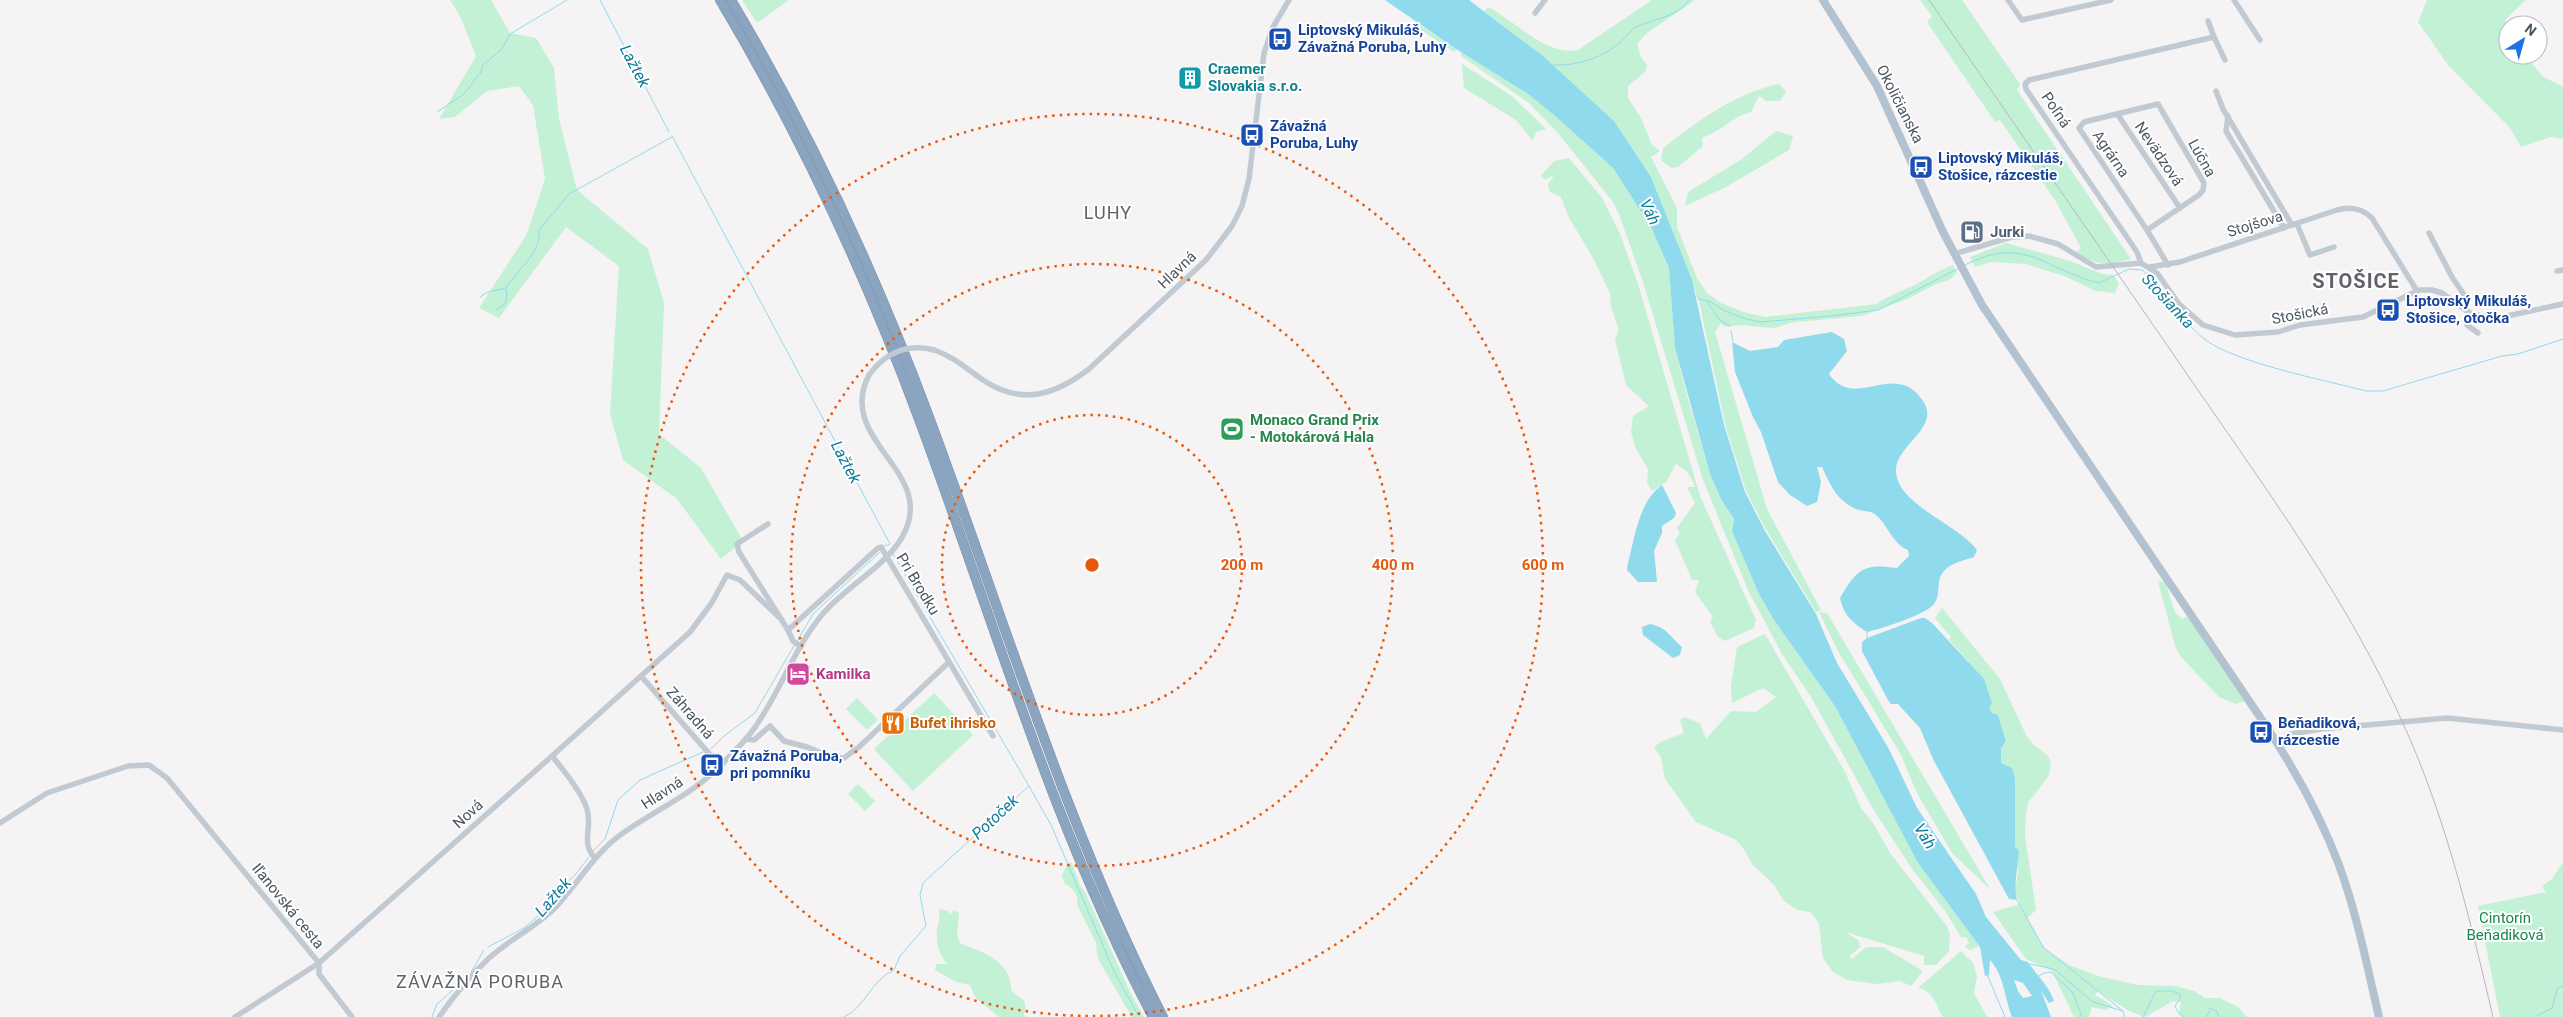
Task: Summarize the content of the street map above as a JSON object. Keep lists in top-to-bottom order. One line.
{"streets":{"main road":["Okoličianska"],"street":["Poľná","Agrárna","Nevädzová","Lúčna","Stojšova","Hlavná","Stošická","Pri Brodku","Záhradná","Nová","Iľanovská cesta"]},"crossings":[["Agrárna","Nevädzová"],["Agrárna","Lúčna"],["Agrárna","Stojšova"],["Nevädzová","Lúčna"],["Stojšova","Stošická"],["Hlavná","Pri Brodku"],["Hlavná","Záhradná"],["Záhradná","Nová"],["Nová","Iľanovská cesta"]],"districts":["LUHY","STOŠICE","ZÁVAŽNÁ PORUBA"],"water":["Lažtek","Váh","Stošianka","Potoček"],"parks":["Cintorín Beňadiková"],"places":{"bus stop":["Liptovský Mikuláš, Závažná Poruba, Luhy","Závažná Poruba, Luhy","Liptovský Mikuláš, Stošice, rázcestie","Liptovský Mikuláš, Stošice, otočka","Beňadiková, rázcestie","Závažná Poruba, pri pomníku"],"building":["Craemer Slovakia s.r.o."],"fuel station":["Jurki"],"sports":["Monaco Grand Prix - Motokárová Hala"],"hotel":["Kamilka"],"restaurant":["Bufet ihrisko"]},"north":"top right","rings":["200 m","400 m","600 m"]}
